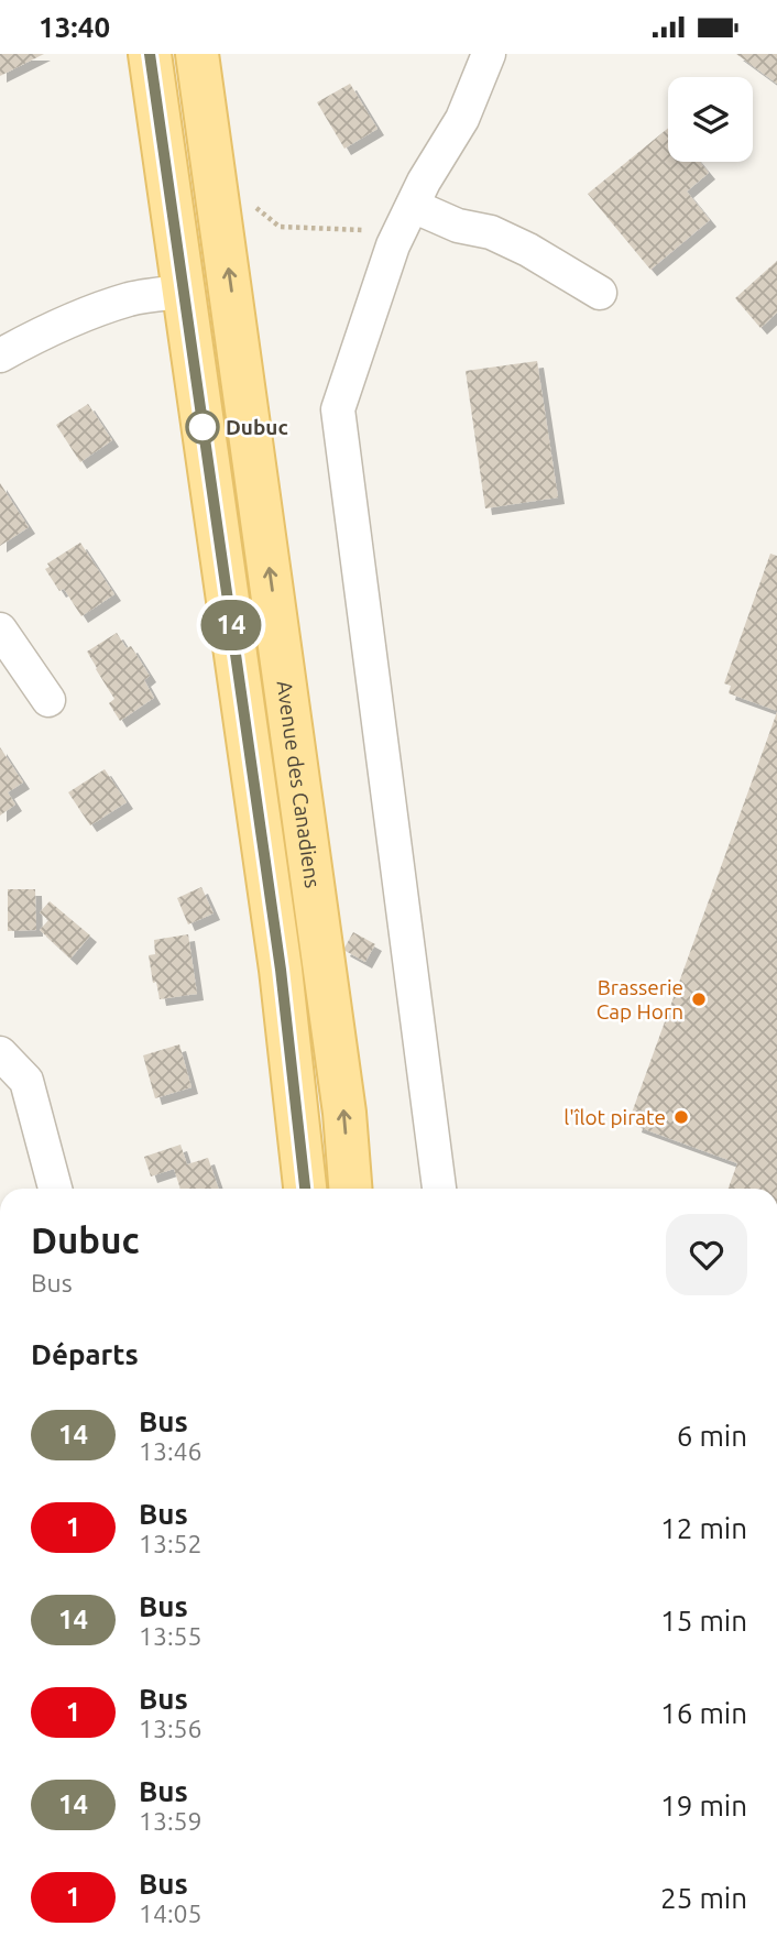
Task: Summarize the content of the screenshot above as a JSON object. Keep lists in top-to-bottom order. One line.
{"streets":{"main road":["Avenue des Canadiens"]},"places":["Dubuc","Brasserie Cap Horn","l'îlot pirate"],"lines":["bus line 14"],"page":{"status":"13:40","on_map":"14","heading":[["Dubuc","Bus"],"Départs"],"list":[{"mark":"14","name":"Bus","note":"13:46","value":"6 min"},{"mark":"1","name":"Bus","note":"13:52","value":"12 min"},{"mark":"14","name":"Bus","note":"13:55","value":"15 min"},{"mark":"1","name":"Bus","note":"13:56","value":"16 min"},{"mark":"14","name":"Bus","note":"13:59","value":"19 min"},{"mark":"1","name":"Bus","note":"14:05","value":"25 min"}]}}
